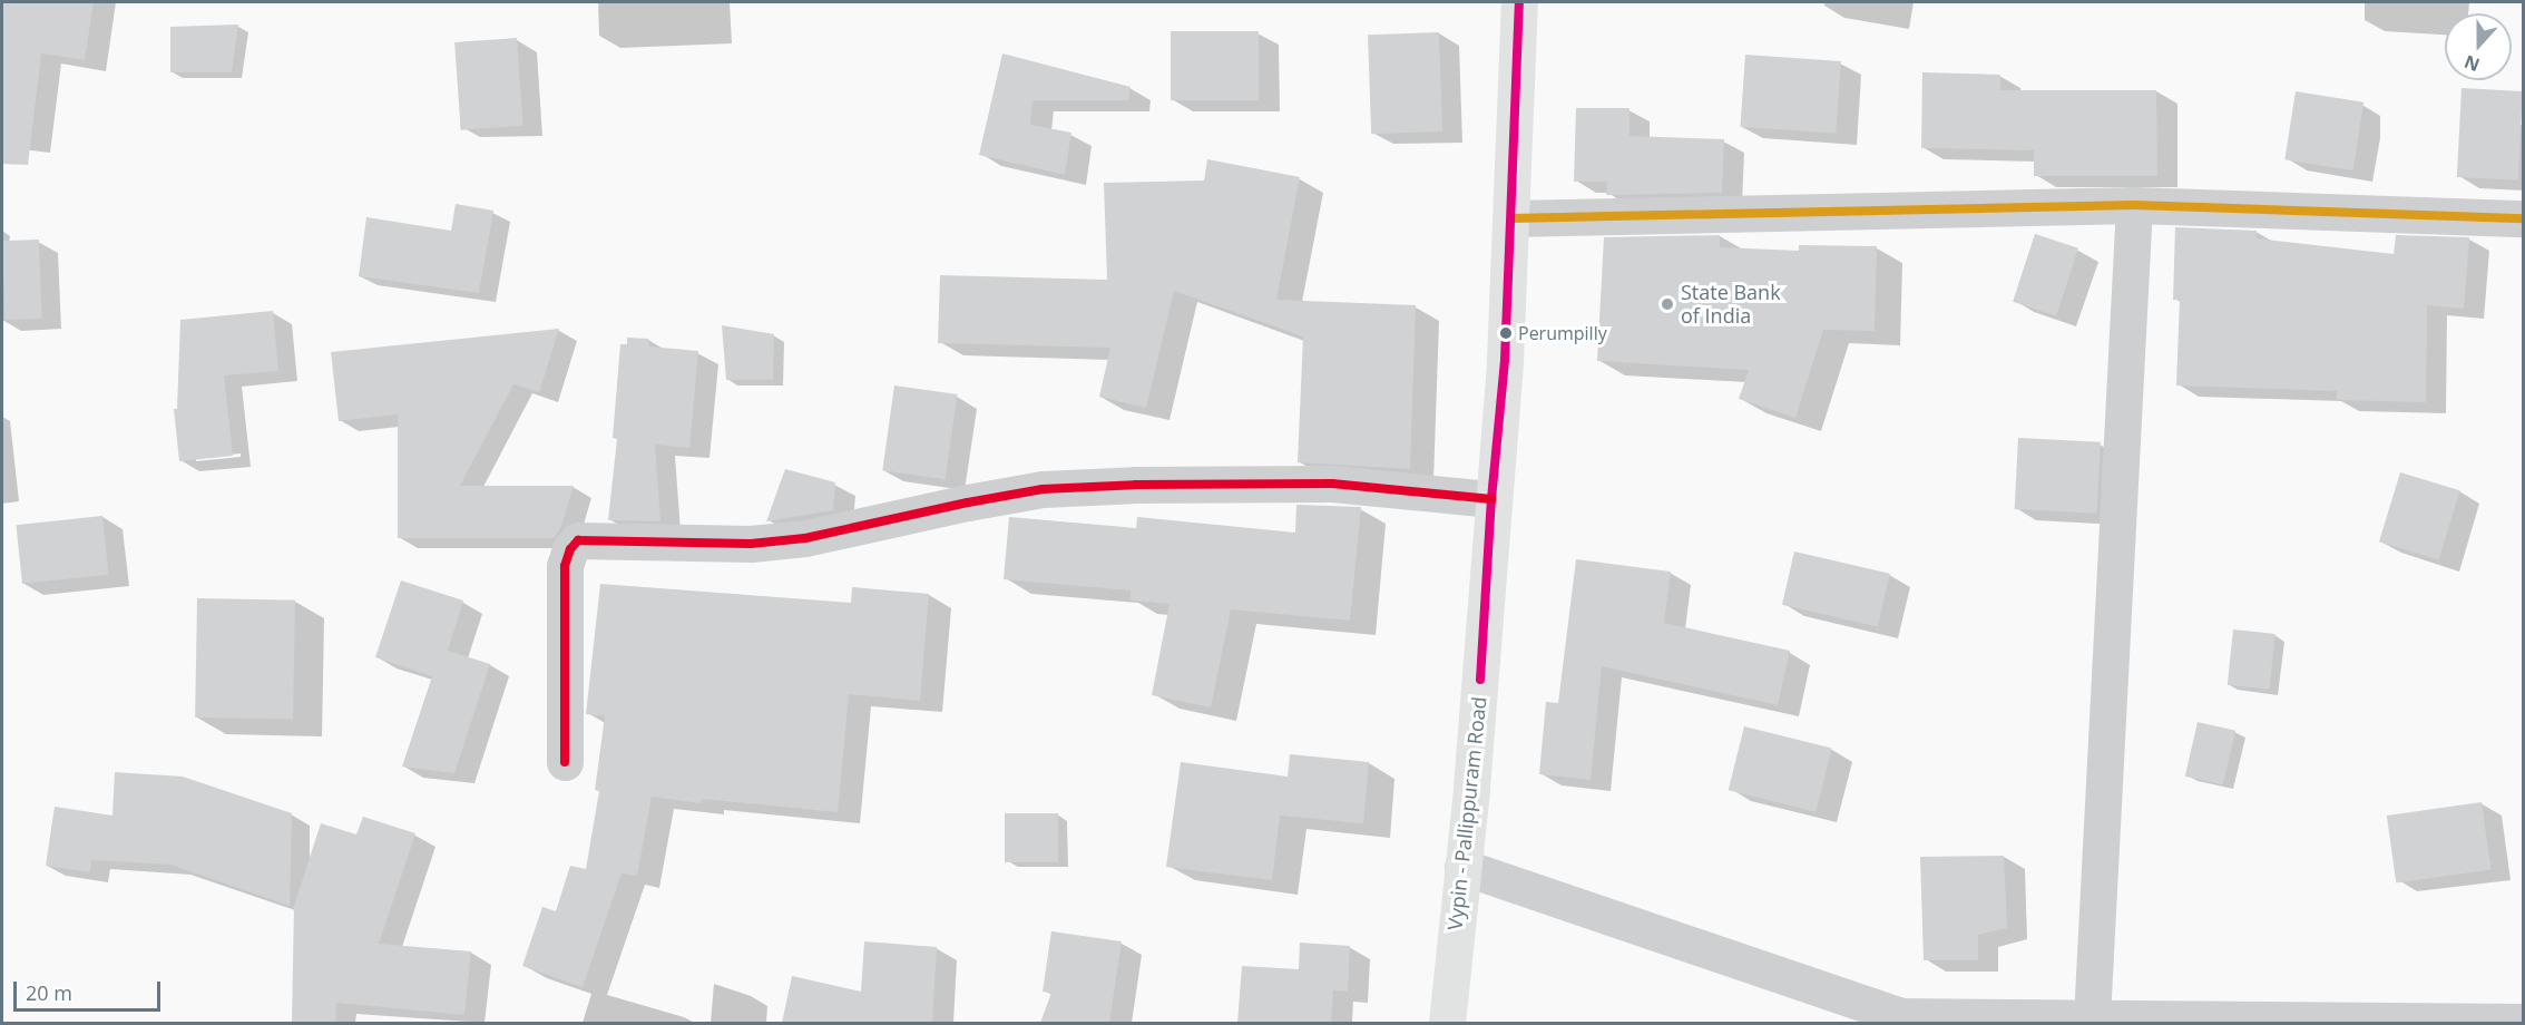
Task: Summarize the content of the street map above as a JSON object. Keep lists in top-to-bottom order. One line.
{"streets":{"main road":["Vypin - Pallippuram Road"]},"places":["State Bank of India","Perumpilly"],"scale_bar":"20 m","north":"bottom"}
